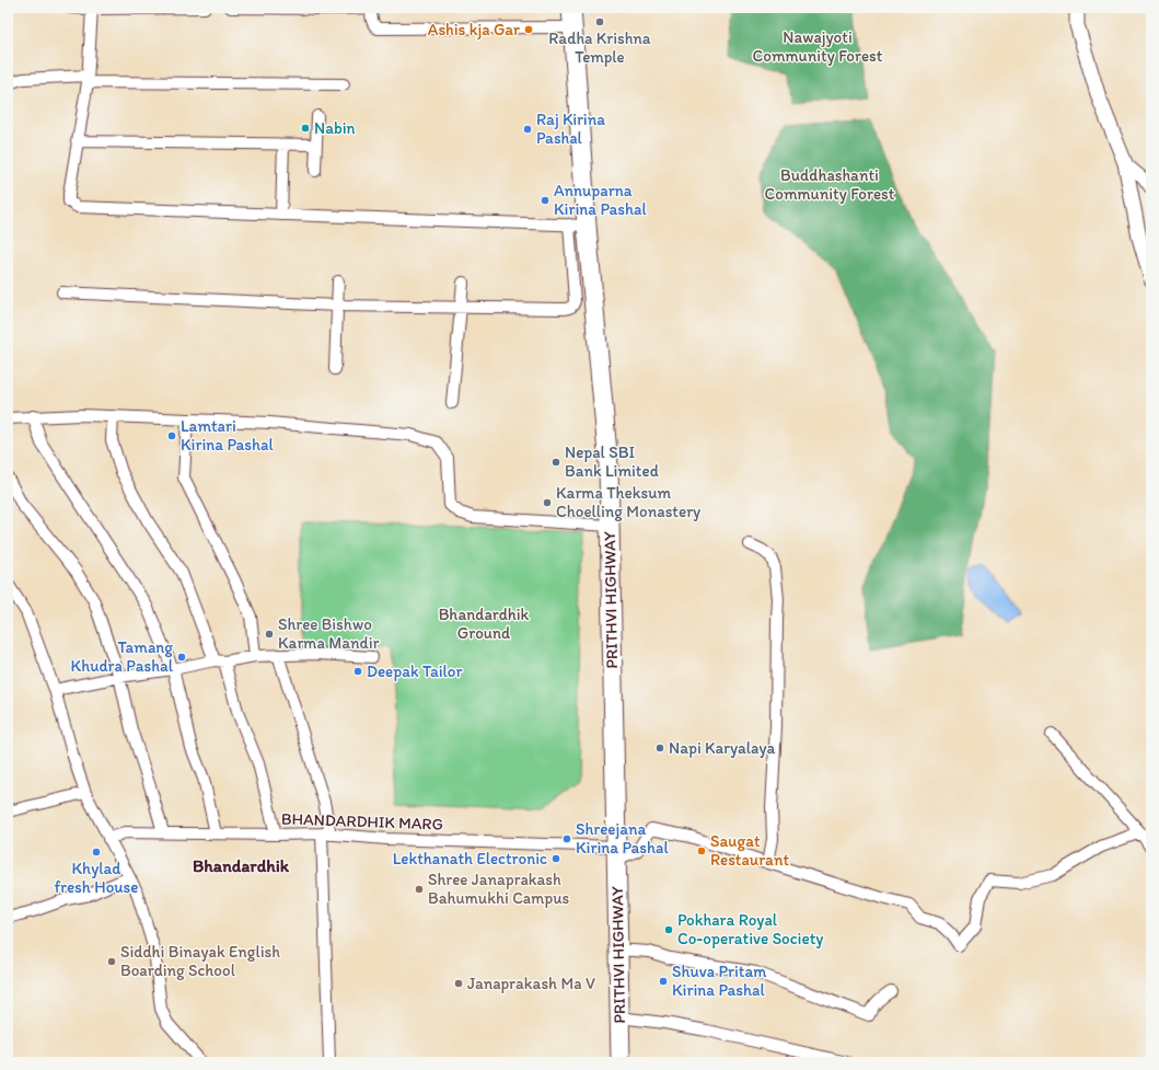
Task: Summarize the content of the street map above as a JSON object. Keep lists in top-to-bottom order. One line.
{"streets":{"highway":["PRITHVI HIGHWAY"],"street":["BHANDARDHIK MARG"]},"crossings":[["PRITHVI HIGHWAY","BHANDARDHIK MARG"]],"districts":["Bhandardhik"],"parks":["Nawajyoti Community Forest","Buddhashanti Community Forest","Bhandardhik Ground"],"places":["Radha Krishna Temple","Ashis kja Gar","Nabin","Raj Kirina Pashal","Annuparna Kirina Pashal","Lamtari Kirina Pashal","Nepal SBI Bank Limited","Karma Theksum Choelling Monastery","Shree Bishwo Karma Mandir","Tamang Khudra Pashal","Deepak Tailor","Napi Karyalaya","Shreejana Kirina Pashal","Saugat Restaurant","Khylad fresh House","Lekthanath Electronic","Shree Janaprakash Bahumukhi Campus","Pokhara Royal Co-operative Society","Siddhi Binayak English Boarding School","Shuva Pritam Kirina Pashal","Janaprakash Ma V"]}
